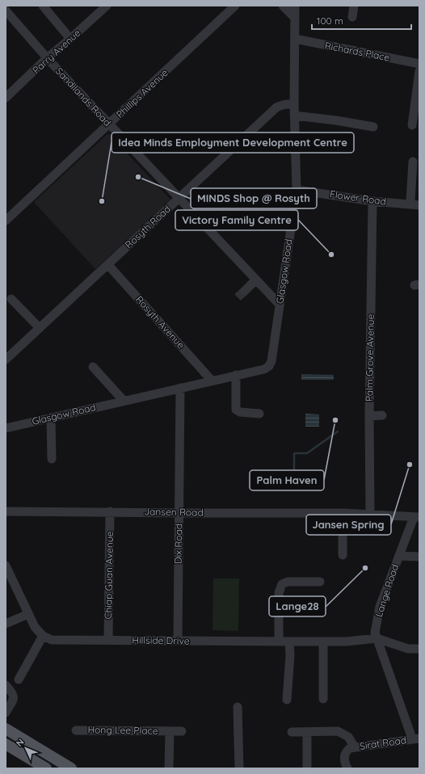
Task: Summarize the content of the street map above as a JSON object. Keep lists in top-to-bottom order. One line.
{"streets":{"street":["Parry Avenue","Richards Place","Phillips Avenue","Sandilands Road","Flower Road","Rosyth Road","Glasgow Road","Rosyth Avenue","Palm Grove Avenue","Jansen Road","Dix Road","Chiap Guan Avenue","Lange Road","Hillside Drive","Hong Lee Place","Sirat Road"]},"crossings":[["Parry Avenue","Sandilands Road"],["Richards Place","Glasgow Road"],["Phillips Avenue","Sandilands Road"],["Sandilands Road","Rosyth Road"],["Sandilands Road","Glasgow Road"],["Flower Road","Glasgow Road"],["Flower Road","Palm Grove Avenue"],["Rosyth Road","Glasgow Road"],["Rosyth Road","Rosyth Avenue"],["Glasgow Road","Rosyth Avenue"],["Glasgow Road","Dix Road"],["Palm Grove Avenue","Jansen Road"],["Jansen Road","Dix Road"],["Jansen Road","Chiap Guan Avenue"],["Jansen Road","Lange Road"],["Dix Road","Hillside Drive"],["Chiap Guan Avenue","Hillside Drive"],["Lange Road","Hillside Drive"],["Lange Road","Sirat Road"]],"places":["MINDS Shop @ Rosyth","Idea Minds Employment Development Centre","Victory Family Centre","Palm Haven","Jansen Spring","Lange28"],"scale_bar":"100 m","north":"top left"}
